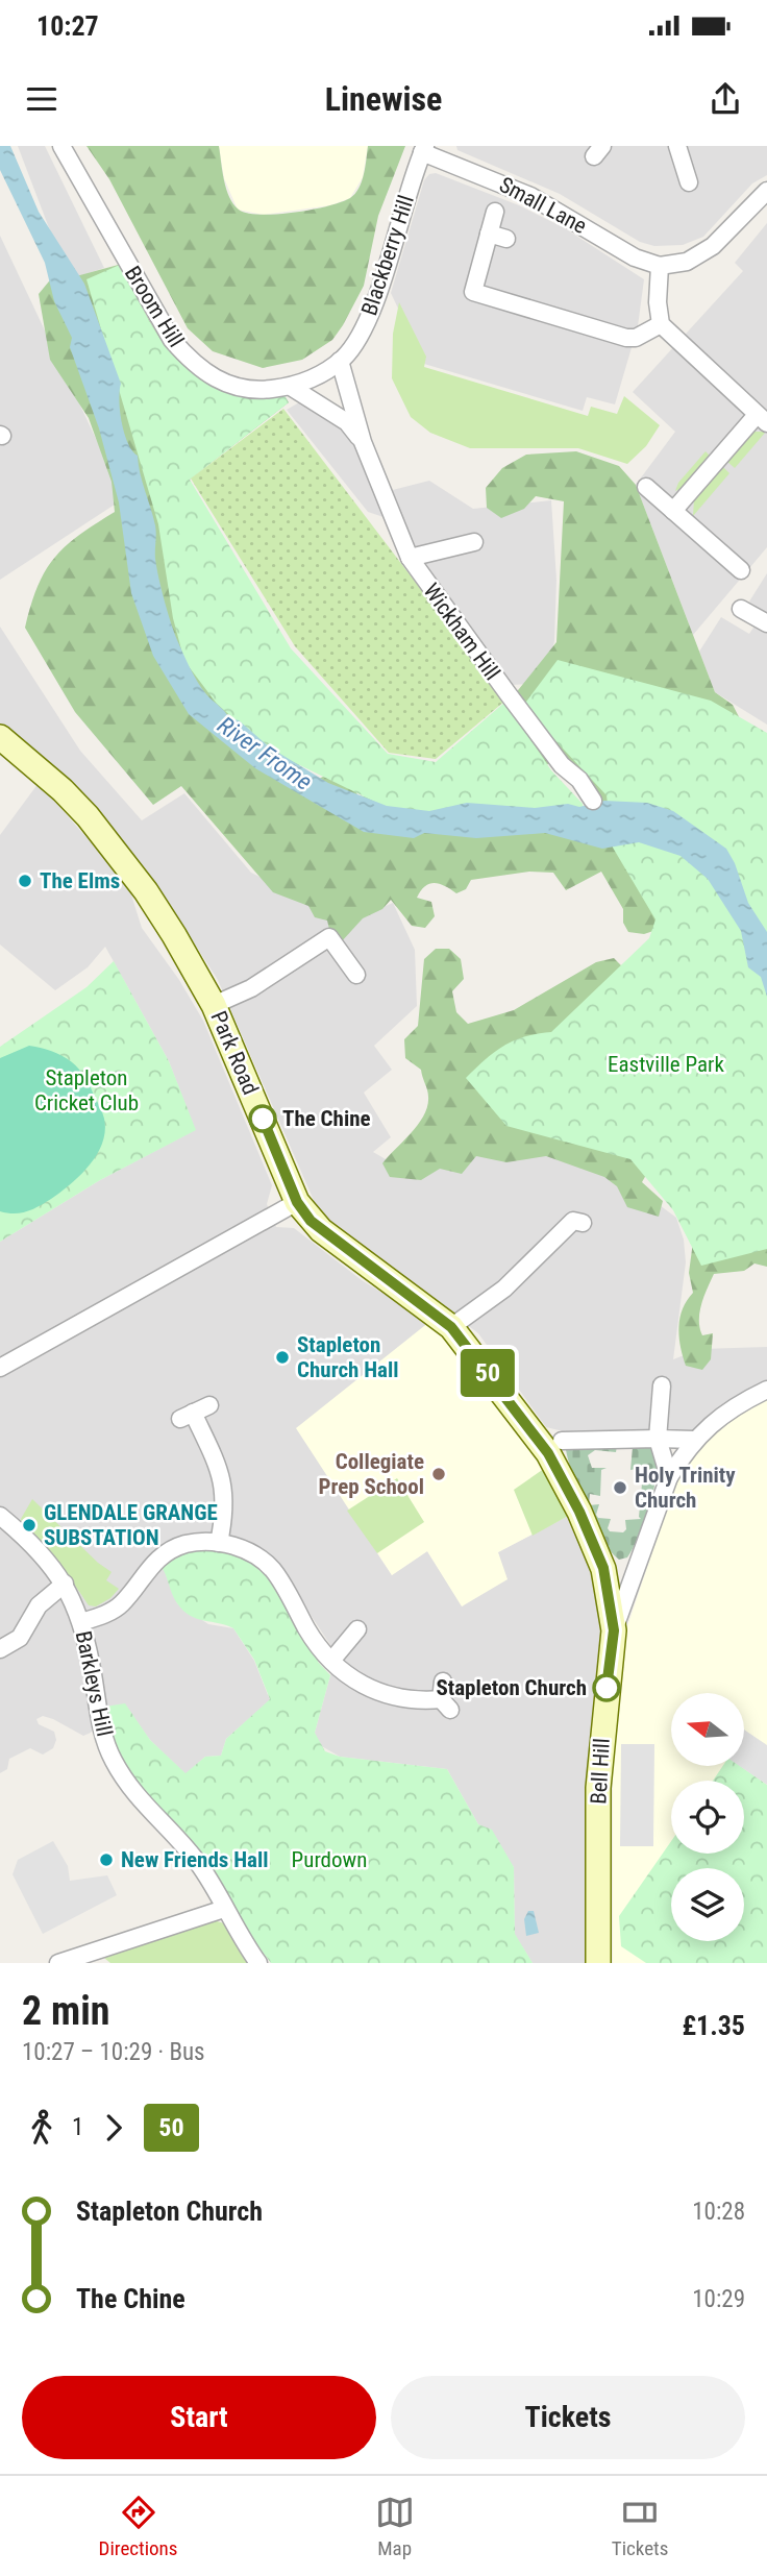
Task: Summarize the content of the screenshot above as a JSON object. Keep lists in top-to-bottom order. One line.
{"streets":{"main road":["Park Road","Bell Hill"],"street":["Small Lane","Blackberry Hill","Broom Hill","Wickham Hill","Barkleys Hill"]},"crossings":[["Small Lane","Blackberry Hill"],["Blackberry Hill","Broom Hill"],["Blackberry Hill","Wickham Hill"],["Broom Hill","Wickham Hill"],["Park Road","Bell Hill"]],"water":["River Frome"],"parks":["Eastville Park","Stapleton Cricket Club","Purdown"],"places":["The Elms","The Chine","Stapleton Church Hall","Collegiate Prep School","Holy Trinity Church","GLENDALE GRANGE SUBSTATION","Stapleton Church","New Friends Hall"],"lines":["bus line 50"],"north":"left","page":{"status":"10:27","header":"Linewise","on_map":"50","heading":["2 min","10:27 – 10:29 · Bus","£1.35"],"legs":["1","50"],"list":[{"name":"Stapleton Church","value":"10:28"},{"name":"The Chine","value":"10:29"}],"buttons":["Start","Tickets"],"tabs":["Directions","Map","Tickets"]}}
